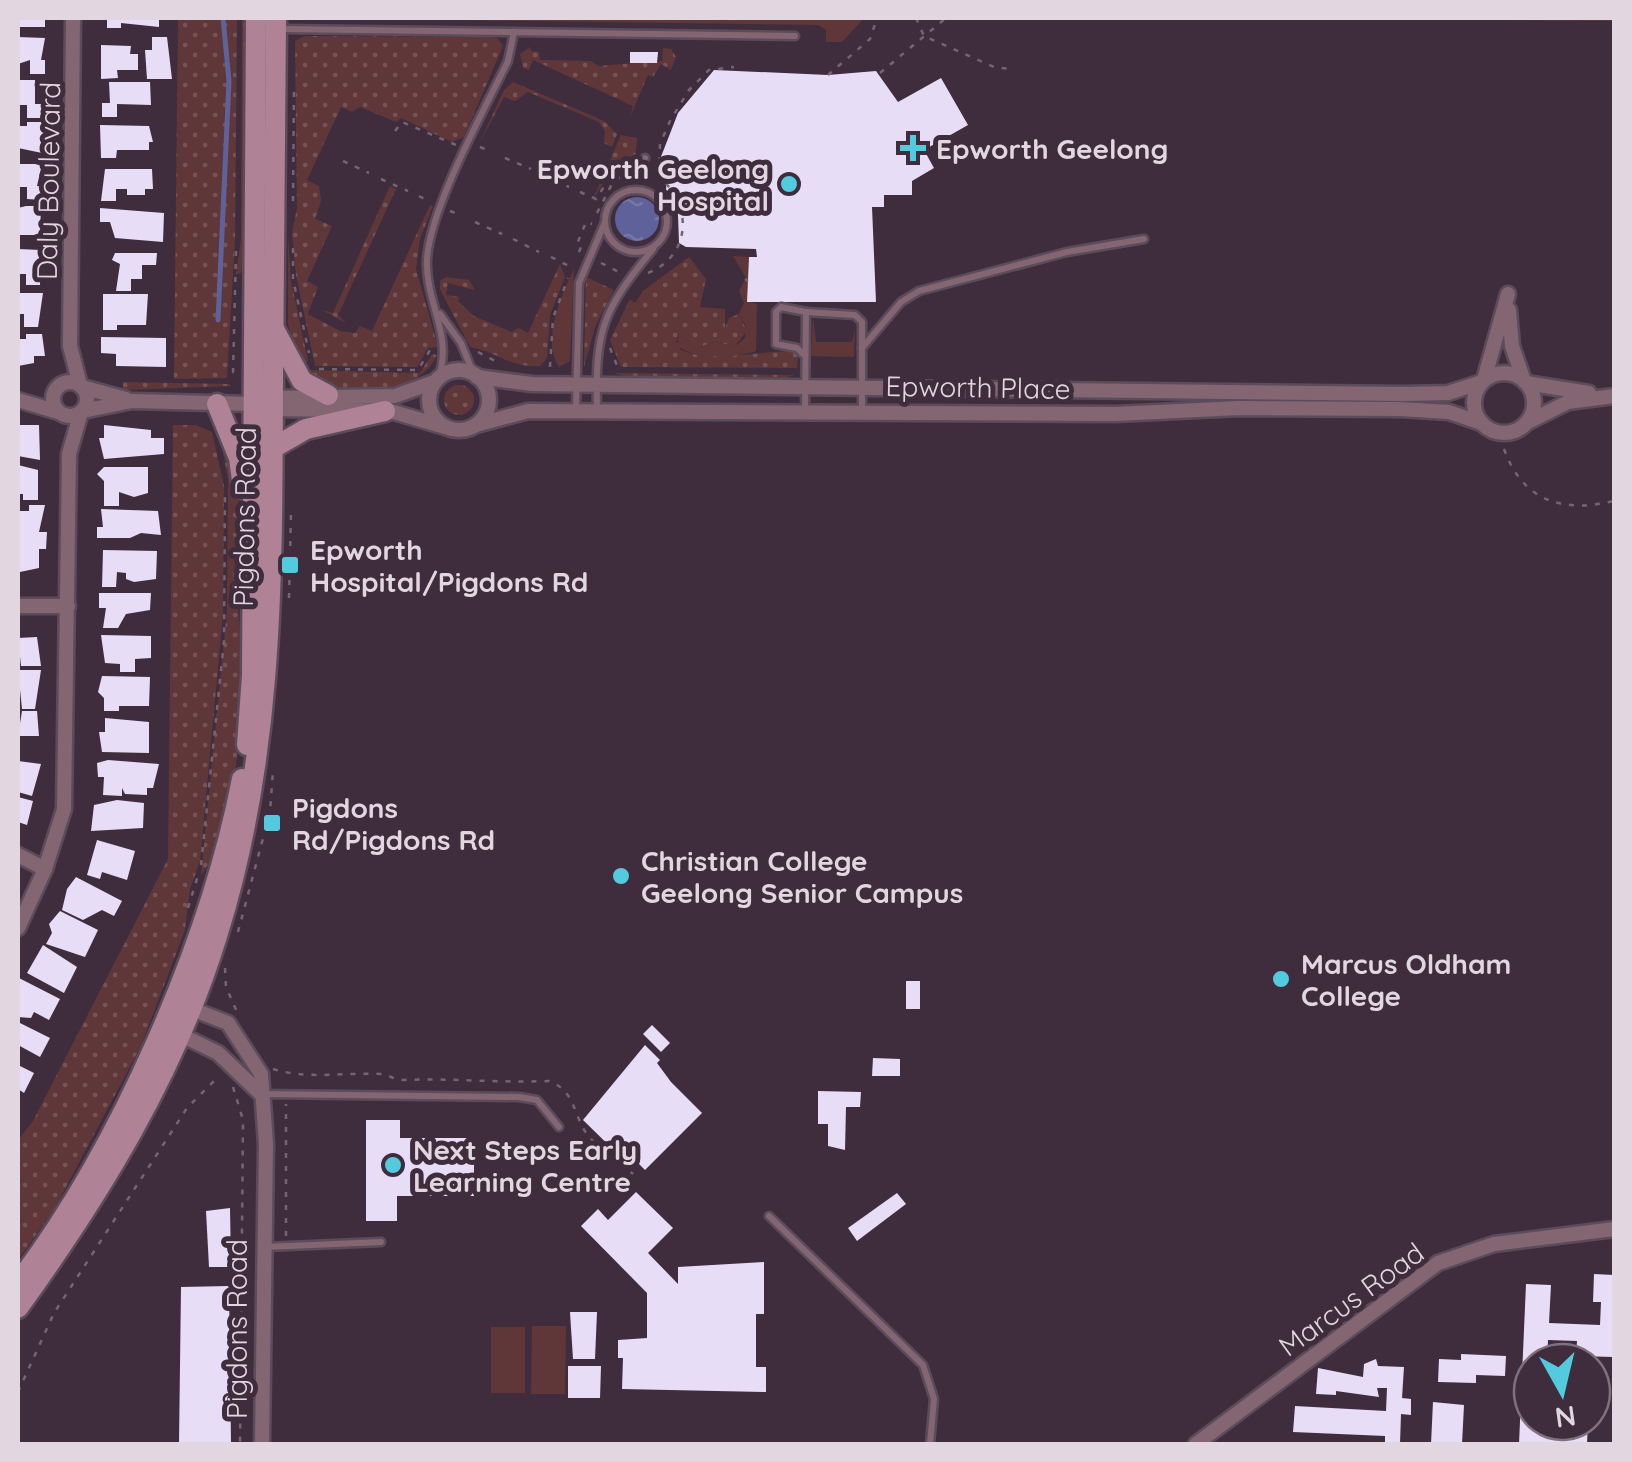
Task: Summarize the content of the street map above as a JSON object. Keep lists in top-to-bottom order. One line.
{"streets":{"street":["Daly Boulevard","Epworth Place","Pigdons Road","Marcus Road"]},"places":{"health":["Epworth Geelong"],"other":["Epworth Geelong Hospital","Christian College Geelong Senior Campus","Marcus Oldham College","Next Steps Early Learning Centre"],"transit":["Epworth Hospital/Pigdons Rd","Pigdons Rd/Pigdons Rd"]},"north":"bottom"}
